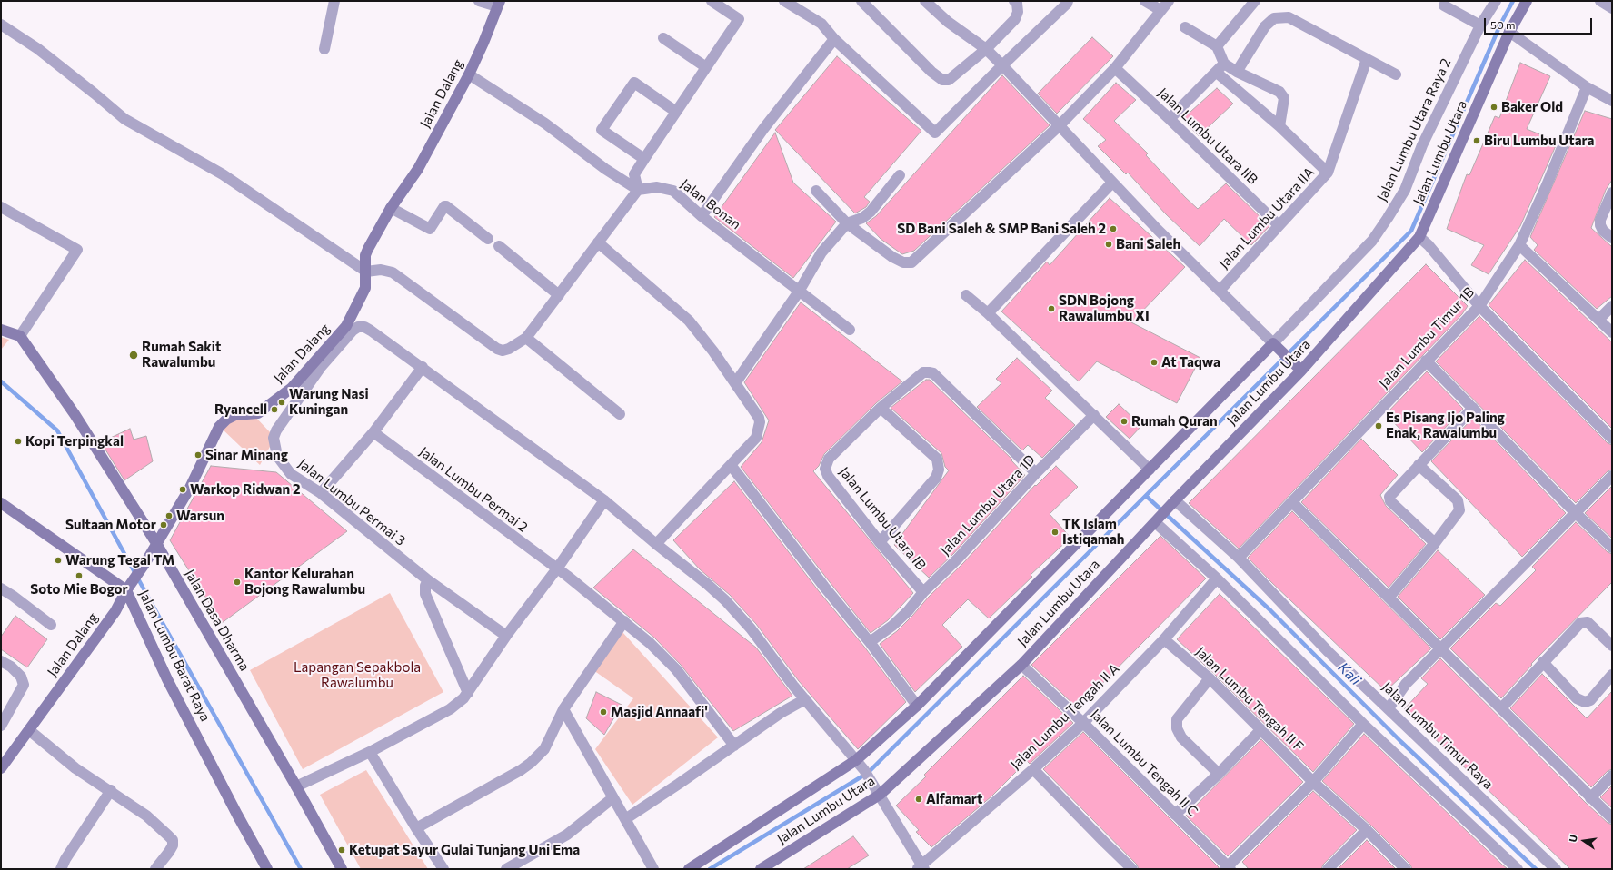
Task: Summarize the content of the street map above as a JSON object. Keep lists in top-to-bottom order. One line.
{"streets":{"street":["Jalan Dalang","Jalan Lumbu Utara Raya 2","Jalan Lumbu Utara IIB","Jalan Lumbu Utara","Jalan Bonan","Jalan Lumbu Utara IIA","Jalan Lumbu Timur 1B","Jalan Lumbu Permai 2","Jalan Lumbu Permai 3","Jalan Lumbu Utara 1D","Jalan Lumbu Utara IB","Jalan Dasa Dharma","Jalan Lumbu Barat Raya","Jalan Lumbu Tengah II F","Jalan Lumbu Tengah II A","Jalan Lumbu Timur Raya","Jalan Lumbu Tengah II C"]},"crossings":[["Jalan Dalang","Jalan Dasa Dharma"],["Jalan Dalang","Jalan Lumbu Barat Raya"],["Jalan Lumbu Utara Raya 2","Jalan Lumbu Utara"],["Jalan Lumbu Utara IIB","Jalan Lumbu Utara IIA"],["Jalan Lumbu Utara","Jalan Lumbu Timur Raya"],["Jalan Lumbu Utara","Jalan Lumbu Tengah II C"],["Jalan Lumbu Timur 1B","Jalan Lumbu Timur Raya"],["Jalan Lumbu Utara 1D","Jalan Lumbu Utara IB"],["Jalan Lumbu Tengah II F","Jalan Lumbu Tengah II A"],["Jalan Lumbu Tengah II A","Jalan Lumbu Tengah II C"]],"water":["Kali"],"parks":["Lapangan Sepakbola Rawalumbu"],"places":["Baker Old","Biru Lumbu Utara","SD Bani Saleh & SMP Bani Saleh 2","Bani Saleh","SDN Bojong Rawalumbu XI","Rumah Sakit Rawalumbu","At Taqwa","Warung Nasi Kuningan","Ryancell","Rumah Quran","Es Pisang Ijo Paling Enak, Rawalumbu","Kopi Terpingkal","Sinar Minang","Warkop Ridwan 2","Warsun","Sultaan Motor","TK Islam Istiqamah","Warung Tegal TM","Soto Mie Bogor","Kantor Kelurahan Bojong Rawalumbu","Masjid Annaafi'","Alfamart","Ketupat Sayur Gulai Tunjang Uni Ema"],"scale_bar":"50 m","north":"left"}
